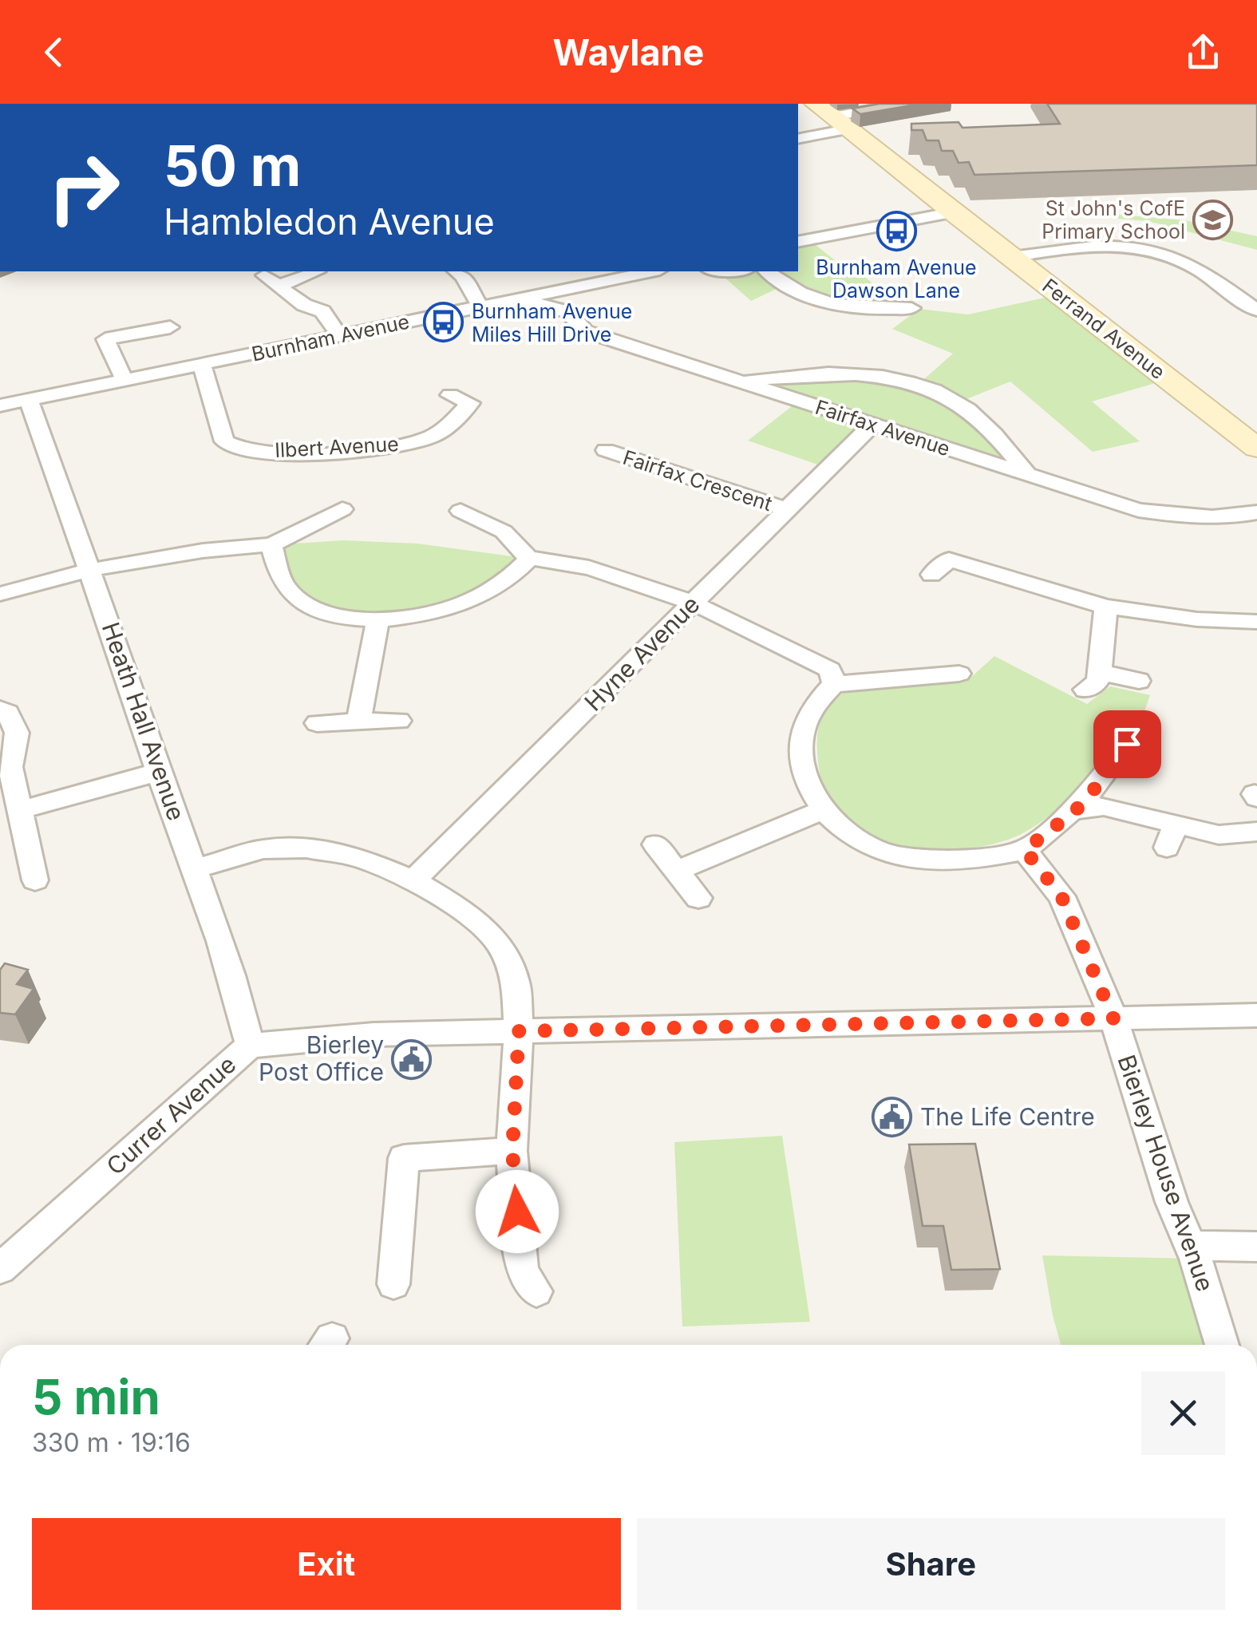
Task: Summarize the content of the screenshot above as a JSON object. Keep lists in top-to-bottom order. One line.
{"streets":{"street":["Ferrand Avenue","Burnham Avenue","Fairfax Avenue","Ilbert Avenue","Fairfax Crescent","Hyne Avenue","Heath Hall Avenue","Currer Avenue","Bierley House Avenue"]},"crossings":[["Burnham Avenue","Fairfax Avenue"],["Burnham Avenue","Ilbert Avenue"],["Burnham Avenue","Heath Hall Avenue"],["Fairfax Avenue","Hyne Avenue"],["Fairfax Crescent","Hyne Avenue"],["Heath Hall Avenue","Currer Avenue"],["Currer Avenue","Bierley House Avenue"]],"places":{"school or university":["St John's CofE Primary School"],"bus stop":["Burnham Avenue Dawson Lane","Burnham Avenue Miles Hill Drive"],"public building":["Bierley Post Office","The Life Centre"]},"page":{"header":"Waylane","turn":["50 m","Hambledon Avenue"],"heading":["5 min","330 m · 19:16"],"buttons":["Exit","Share"]}}
